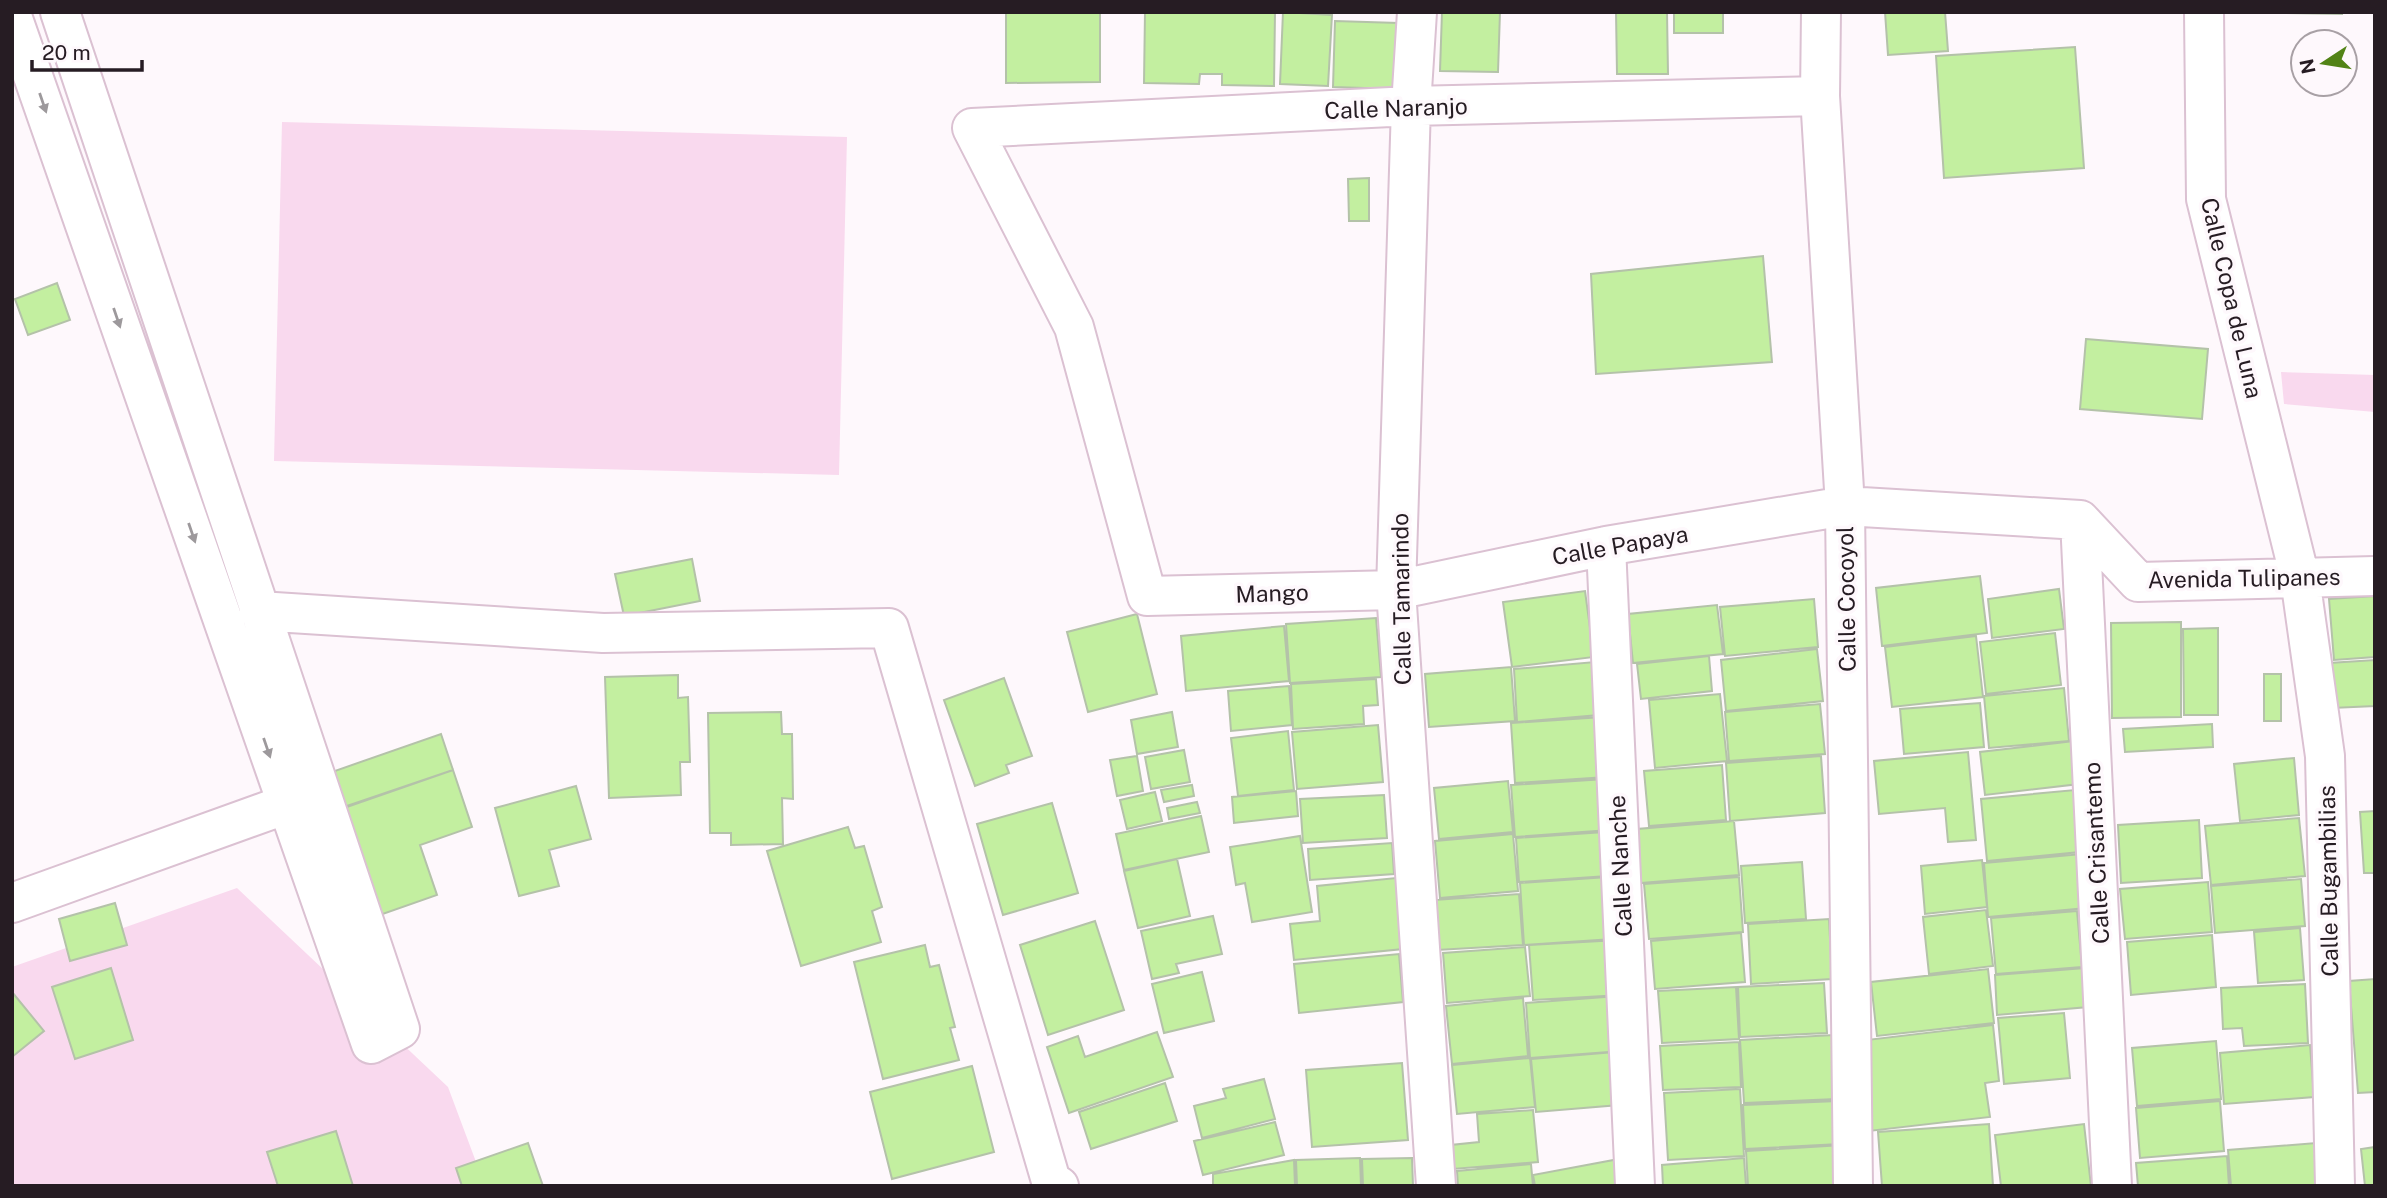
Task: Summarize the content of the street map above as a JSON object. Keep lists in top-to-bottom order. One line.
{"streets":{"street":["Calle Naranjo","Calle Copa de Luna","Calle Papaya","Avenida Tulipanes","Mango","Calle Tamarindo","Calle Cocoyol","Calle Crisantemo","Calle Nanche","Calle Bugambilias"]},"crossings":[["Calle Naranjo","Mango"],["Calle Naranjo","Calle Tamarindo"],["Calle Naranjo","Calle Cocoyol"],["Calle Copa de Luna","Avenida Tulipanes"],["Calle Copa de Luna","Calle Bugambilias"],["Calle Papaya","Mango"],["Calle Papaya","Calle Tamarindo"],["Calle Papaya","Calle Cocoyol"],["Calle Papaya","Calle Nanche"],["Avenida Tulipanes","Calle Crisantemo"],["Avenida Tulipanes","Calle Bugambilias"],["Mango","Calle Tamarindo"]],"scale_bar":"20 m","north":"left"}
